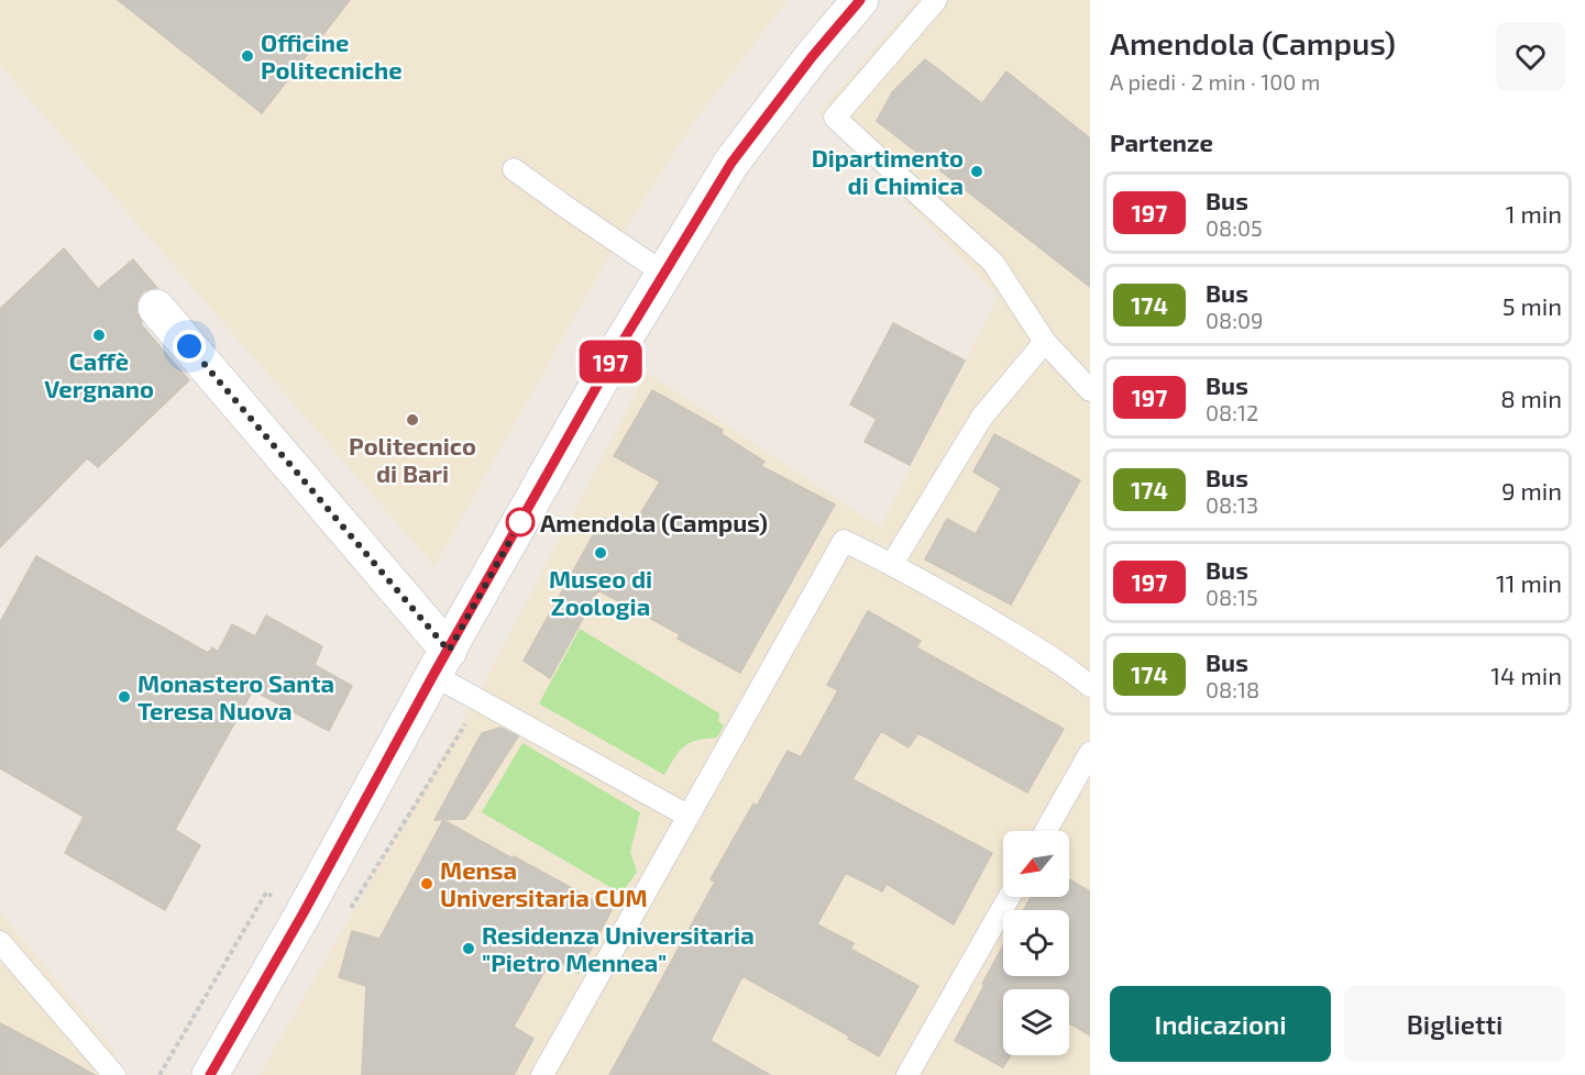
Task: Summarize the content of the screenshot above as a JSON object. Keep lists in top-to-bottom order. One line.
{"places":["Officine Politecniche","Dipartimento di Chimica","Caffè Vergnano","Politecnico di Bari","Amendola (Campus)","Museo di Zoologia","Monastero Santa Teresa Nuova","Mensa Universitaria CUM","Residenza Universitaria \"Pietro Mennea\""],"lines":["bus line 197"],"north":"bottom left","page":{"on_map":"197","heading":[["Amendola (Campus)","A piedi · 2 min · 100 m"],"Partenze"],"list":[{"mark":"197","name":"Bus","note":"08:05","value":"1 min"},{"mark":"174","name":"Bus","note":"08:09","value":"5 min"},{"mark":"197","name":"Bus","note":"08:12","value":"8 min"},{"mark":"174","name":"Bus","note":"08:13","value":"9 min"},{"mark":"197","name":"Bus","note":"08:15","value":"11 min"},{"mark":"174","name":"Bus","note":"08:18","value":"14 min"}],"buttons":["Indicazioni","Biglietti"]}}
